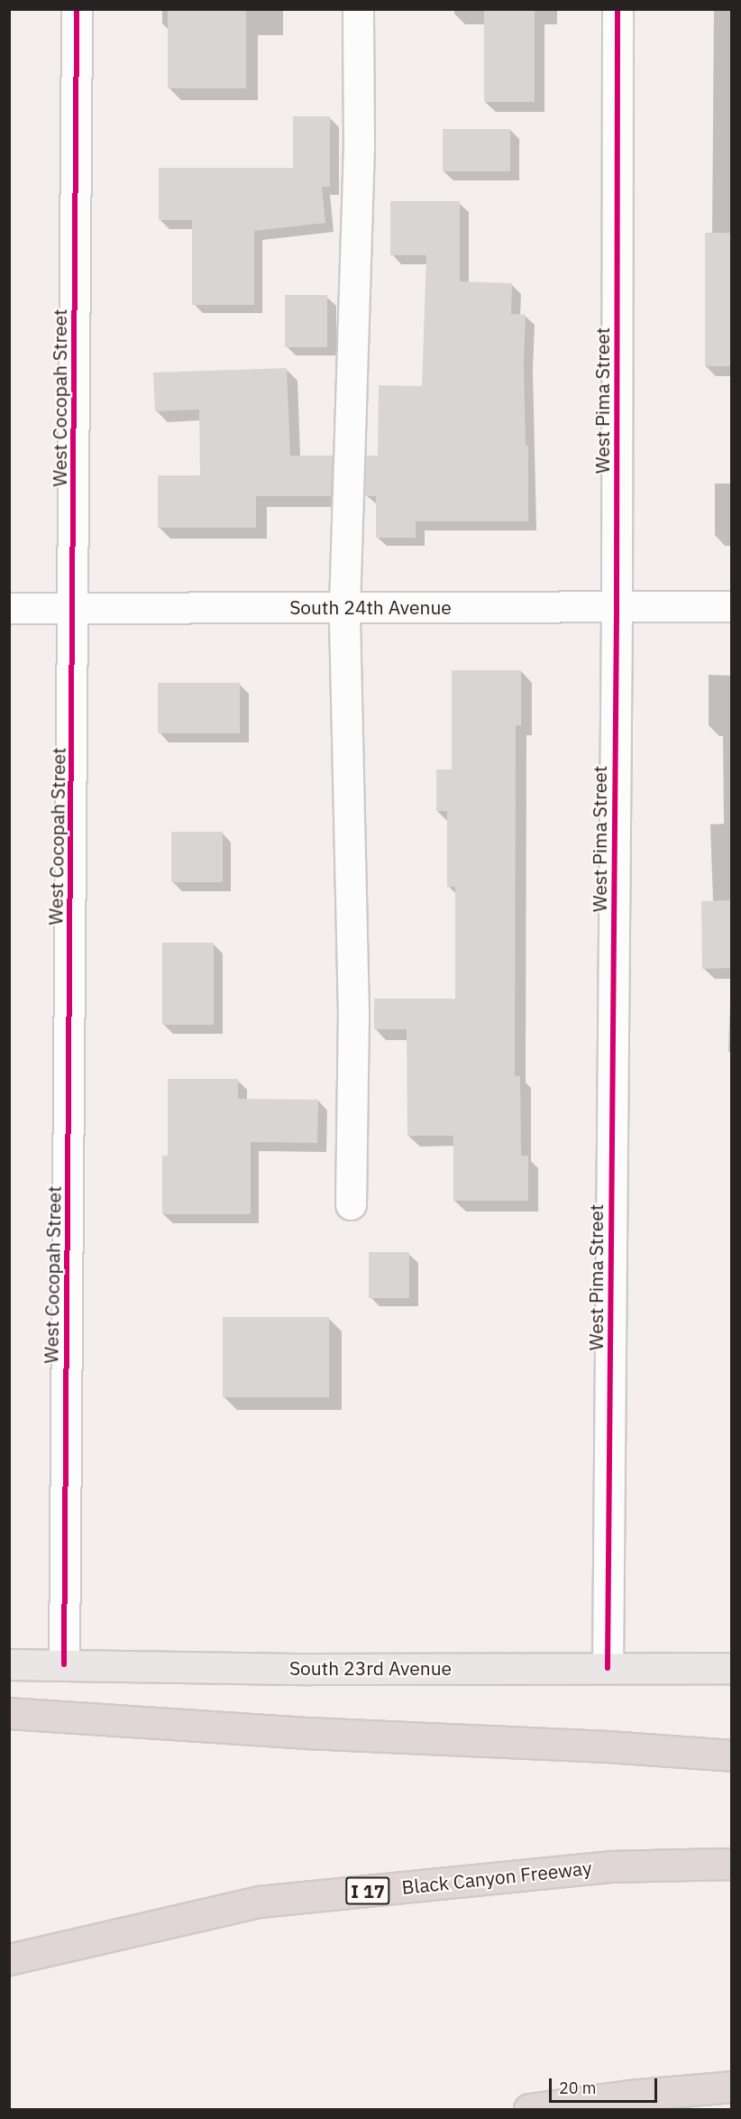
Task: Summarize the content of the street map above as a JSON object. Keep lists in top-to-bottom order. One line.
{"streets":{"highway":["Black Canyon Freeway","I 17"],"main road":["South 23rd Avenue"],"street":["West Cocopah Street","West Pima Street","South 24th Avenue"]},"crossings":[["West Cocopah Street","South 24th Avenue"],["West Cocopah Street","South 23rd Avenue"],["West Pima Street","South 24th Avenue"],["West Pima Street","South 23rd Avenue"]],"scale_bar":"20 m"}
